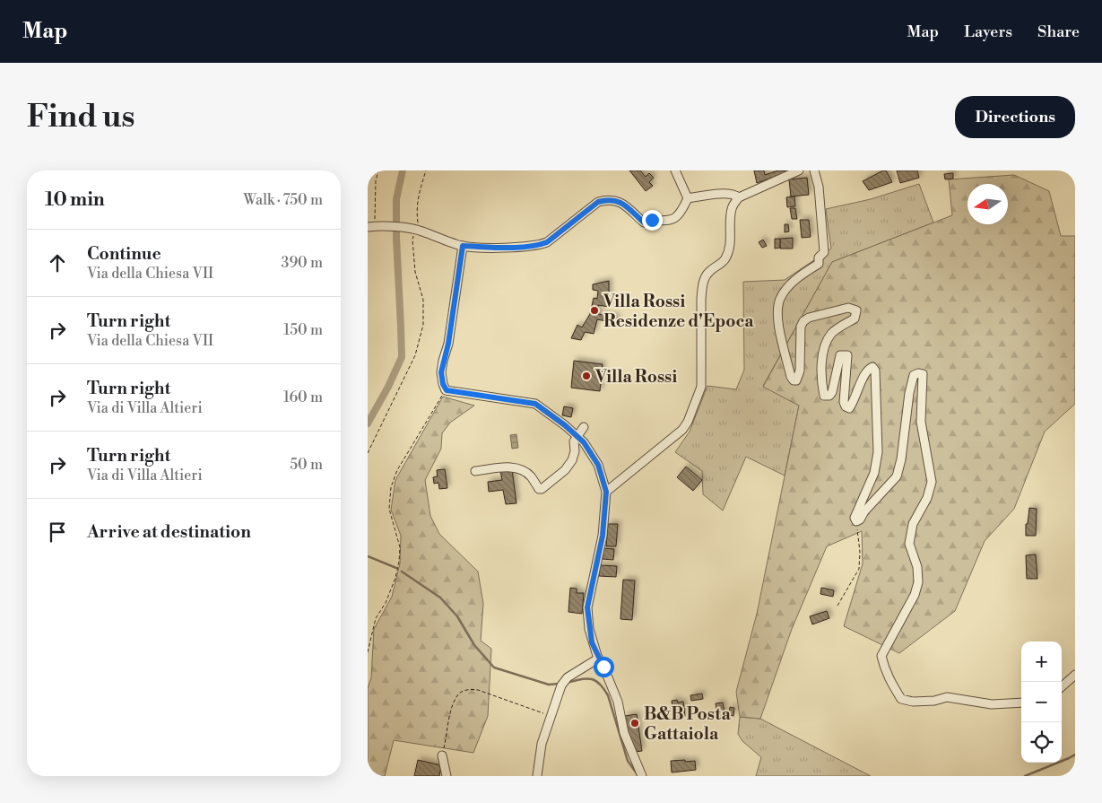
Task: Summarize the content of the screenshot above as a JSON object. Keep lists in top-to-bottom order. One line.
{"places":["Villa Rossi Residenze d'Epoca","Villa Rossi","B&B Posta Gattaiola"],"north":"left","page":{"header":"Map","nav":["Map","Layers","Share"],"buttons":"Directions","title":"Find us","heading":["10 min","Walk · 750 m"],"list":[["Continue","Via della Chiesa VII","390 m"],["Turn right","Via della Chiesa VII","150 m"],["Turn right","Via di Villa Altieri","160 m"],["Turn right","Via di Villa Altieri","50 m"],"Arrive at destination"],"map_buttons":["+","−"]}}
